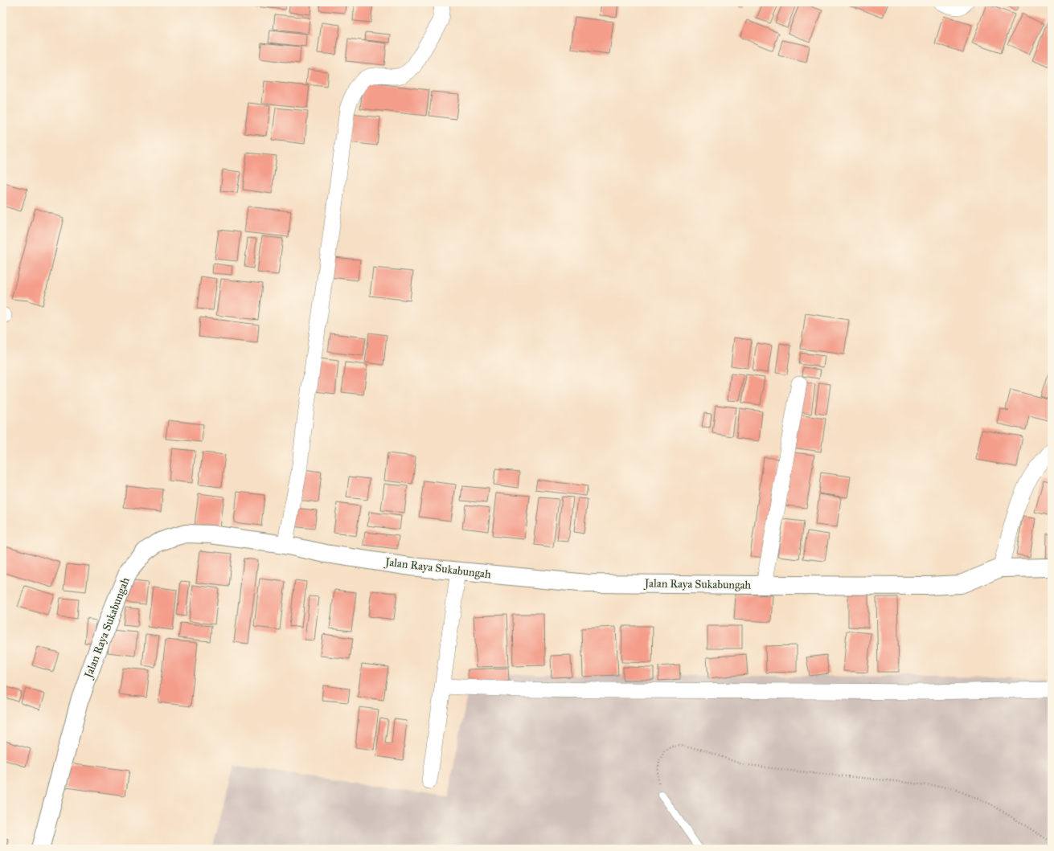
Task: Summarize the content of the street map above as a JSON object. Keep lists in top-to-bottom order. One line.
{"streets":{"street":["Jalan Raya Sukabungah"]}}
